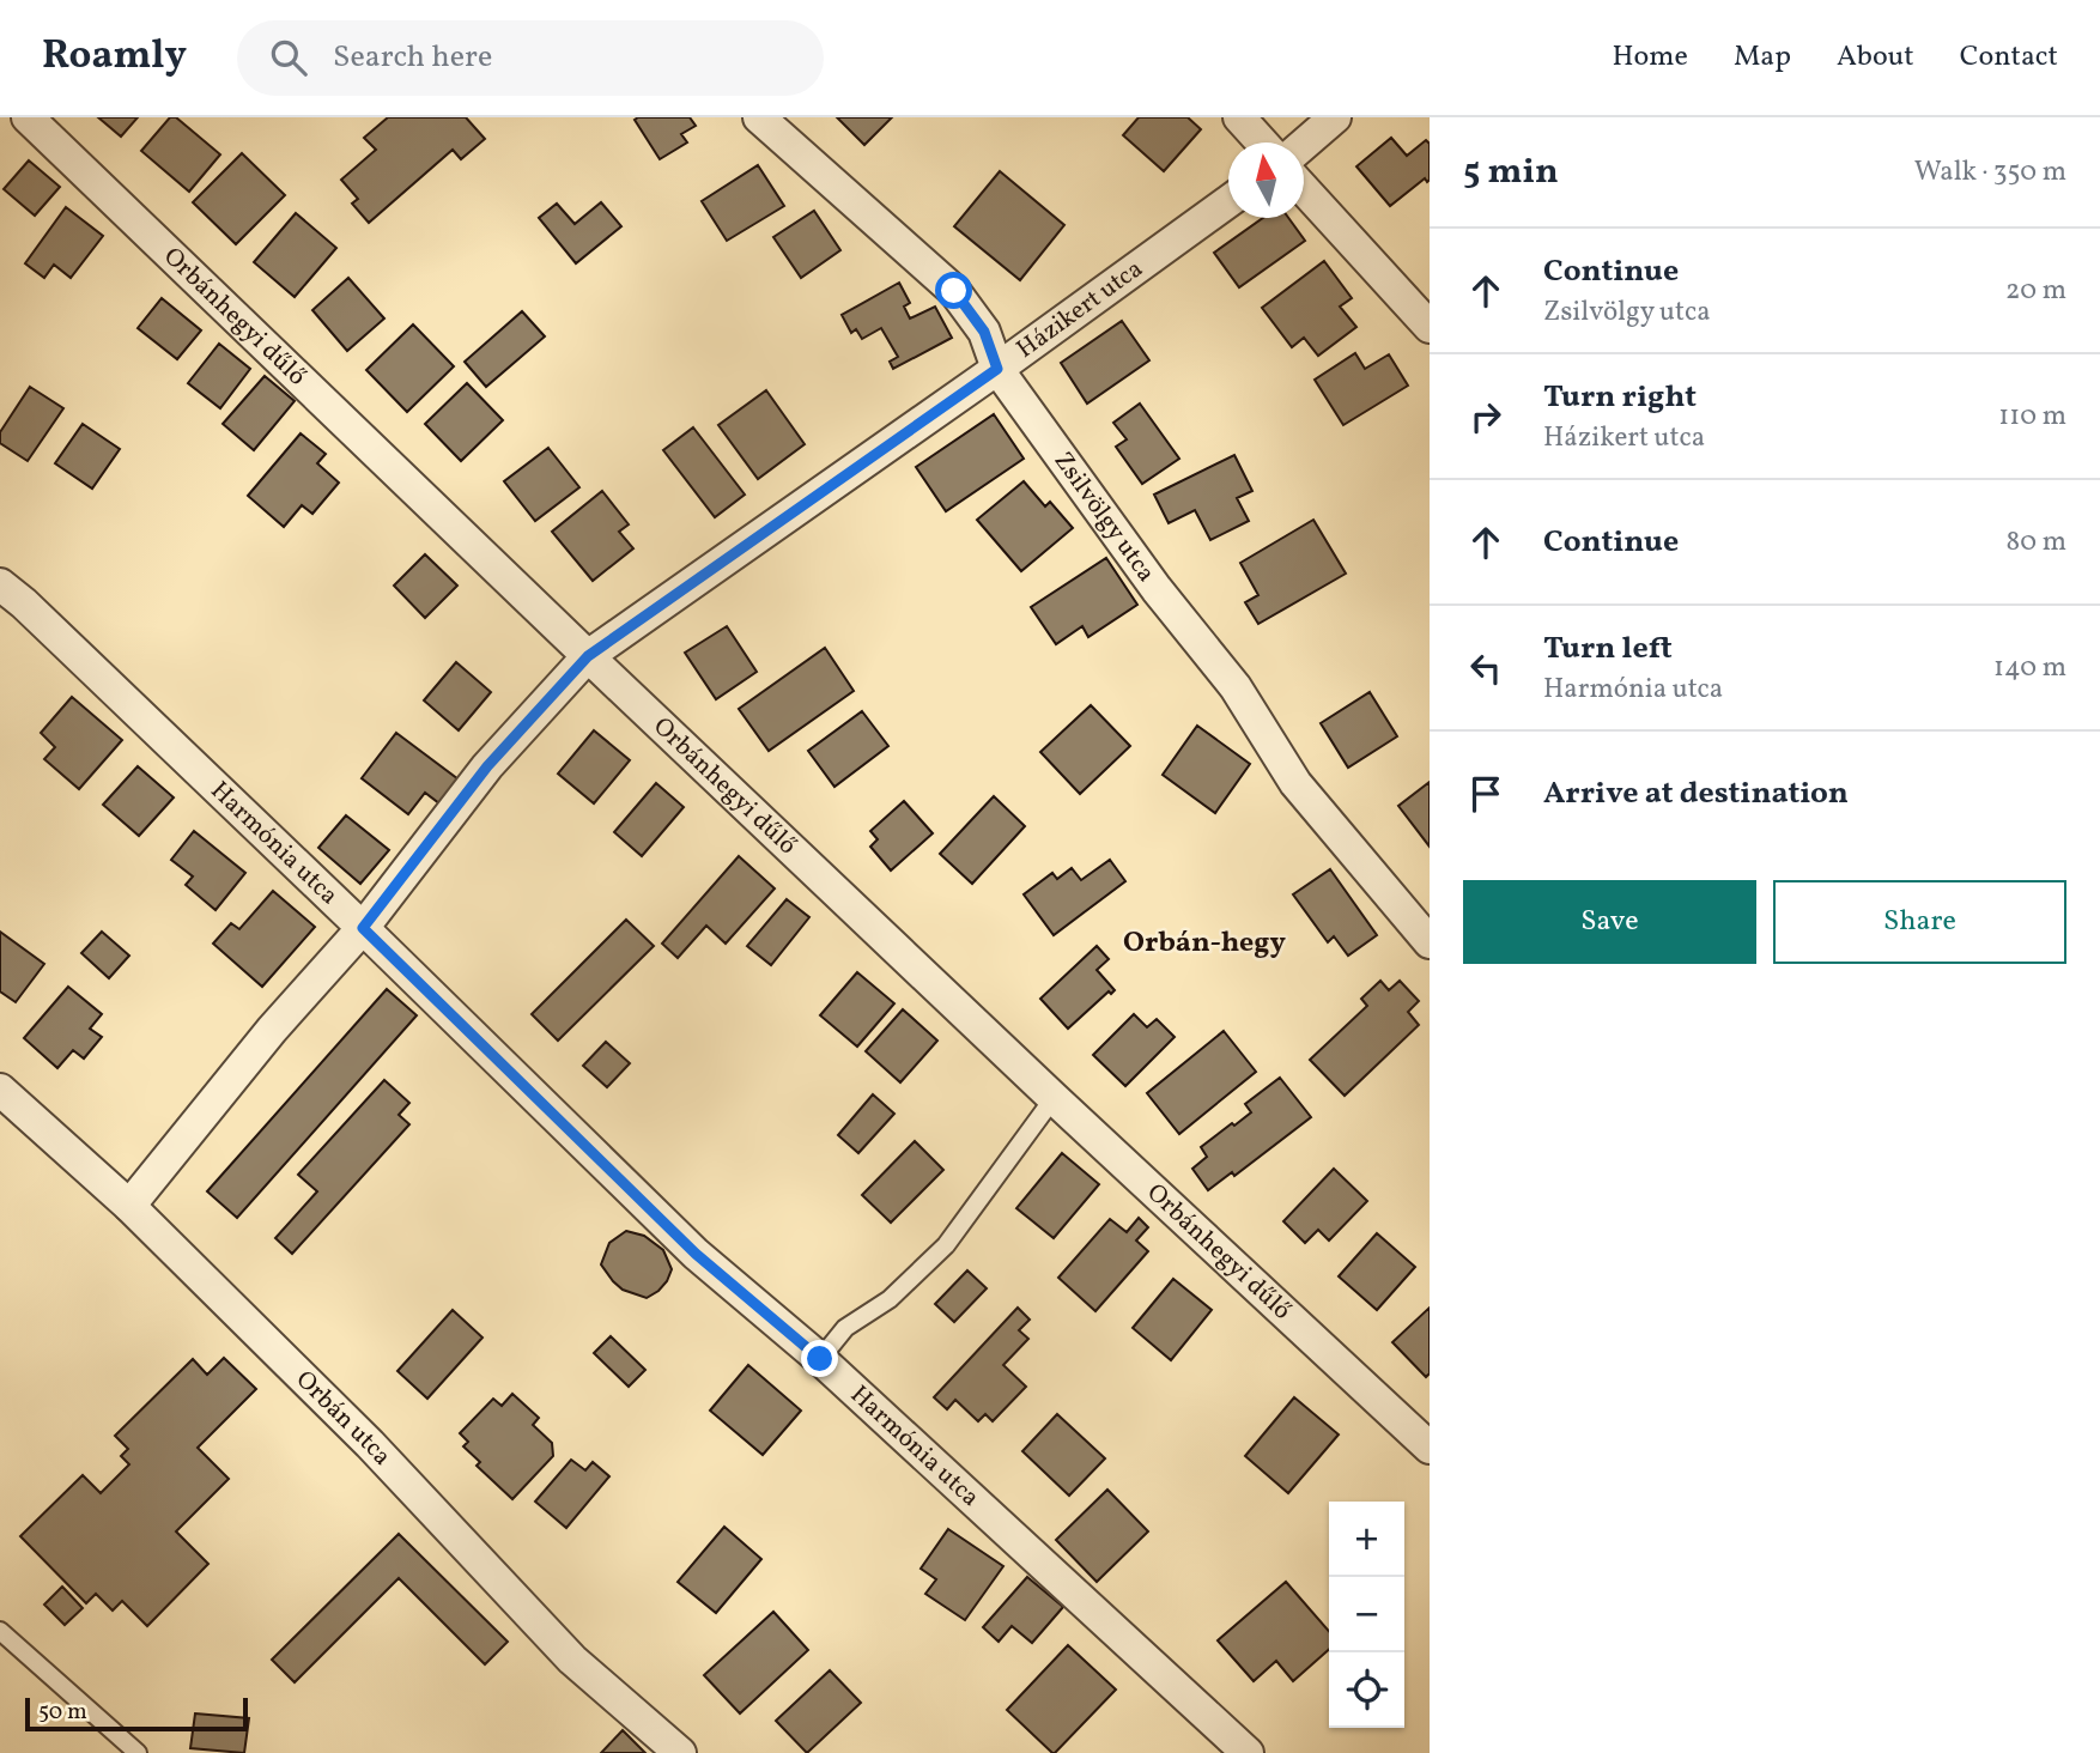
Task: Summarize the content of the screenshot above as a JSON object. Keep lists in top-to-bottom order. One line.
{"streets":{"street":["Házikert utca","Orbánhegyi dűlő","Zsilvölgy utca","Harmónia utca","Orbán utca"]},"crossings":[["Házikert utca","Orbánhegyi dűlő"],["Házikert utca","Zsilvölgy utca"],["Házikert utca","Harmónia utca"],["Házikert utca","Orbán utca"]],"districts":["Orbán-hegy"],"scale_bar":"50 m","north":"top","page":{"header":"Roamly","search":"Search here","nav":["Home","Map","About","Contact"],"heading":["5 min","Walk · 350 m"],"list":[["Continue","Zsilvölgy utca","20 m"],["Turn right","Házikert utca","110 m"],["Continue","80 m"],["Turn left","Harmónia utca","140 m"],"Arrive at destination"],"buttons":["Save","Share"],"map_buttons":["+","−"],"scale":"50 m"}}
